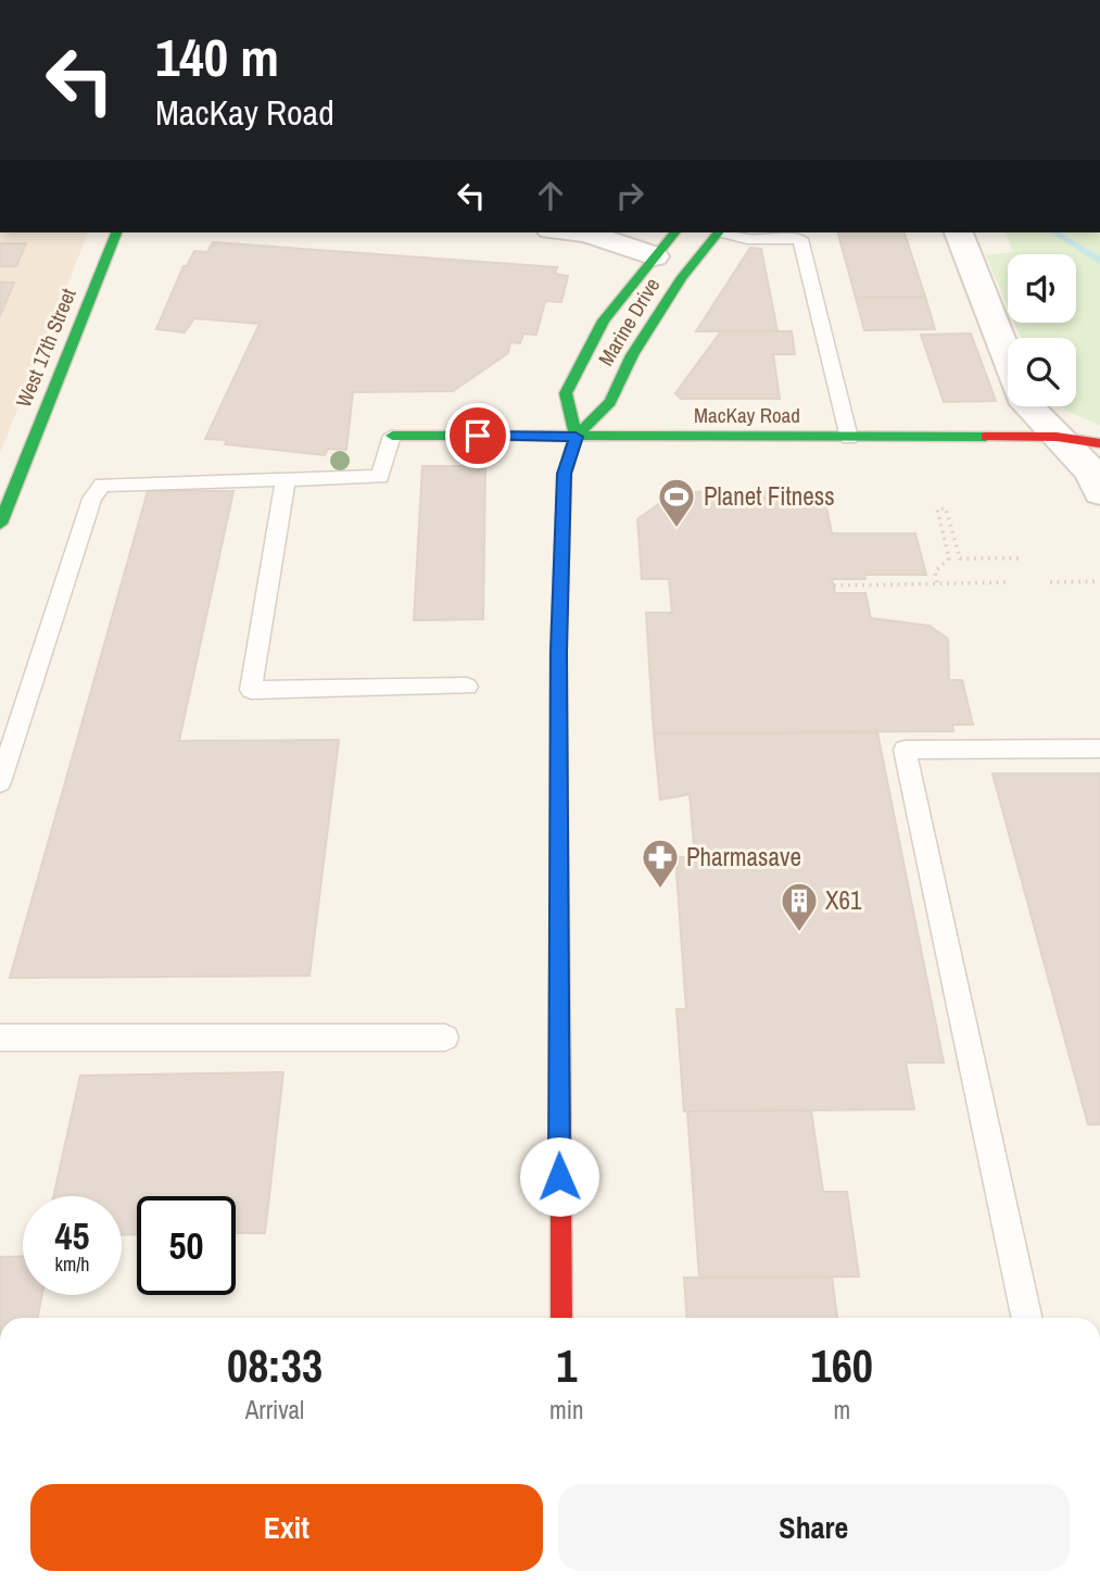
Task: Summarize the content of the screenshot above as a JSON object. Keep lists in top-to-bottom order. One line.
{"streets":{"main road":["Marine Drive","West 17th Street","MacKay Road"]},"crossings":[["Marine Drive","MacKay Road"]],"places":{"sports":["Planet Fitness"],"pharmacy":["Pharmasave"],"building":["X61"]},"page":{"turn":["140 m","MacKay Road"],"speed":"45 km/h","limit":"50","eta":["08:33","Arrival","1","min","160","m"],"buttons":["Exit","Share"]}}
